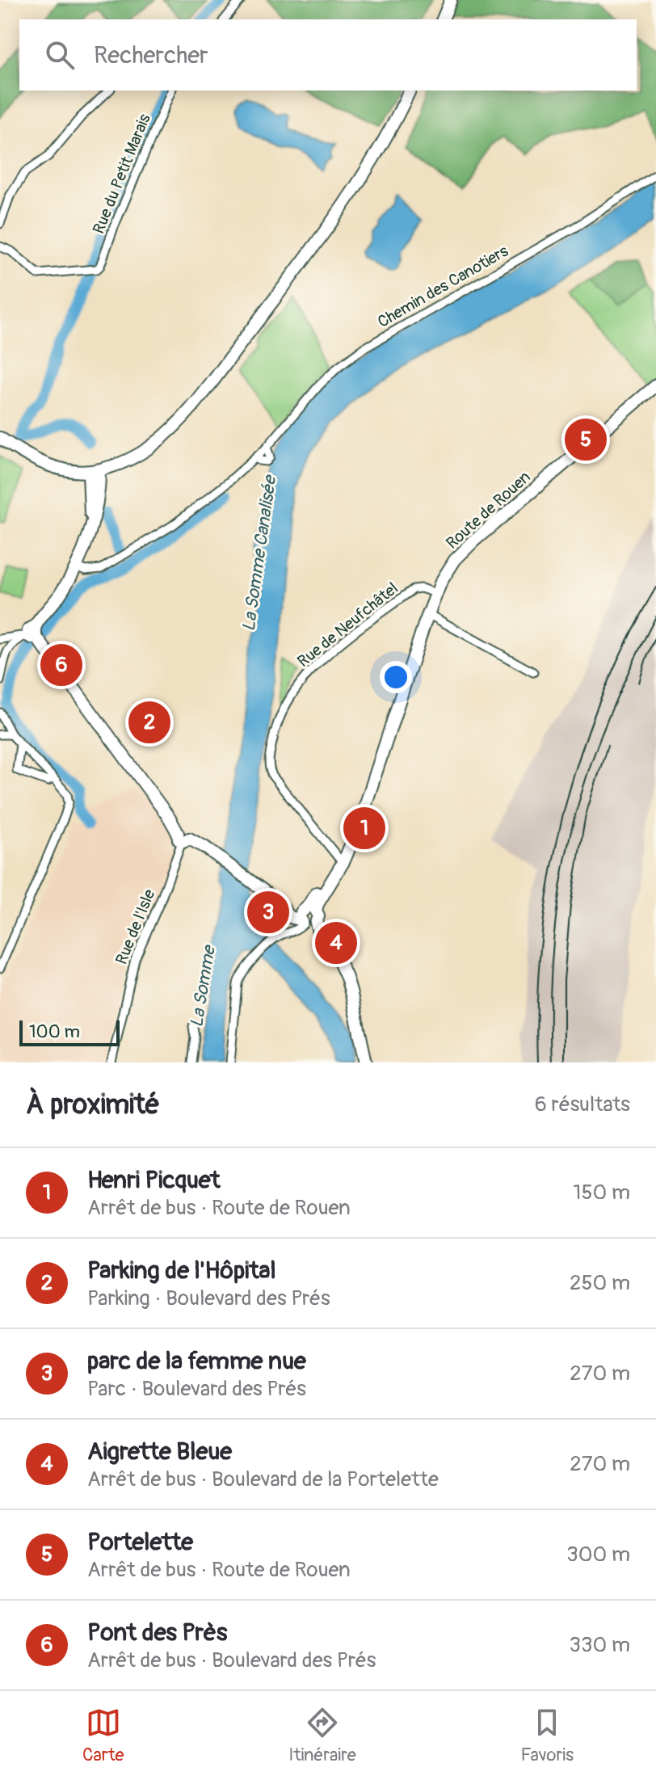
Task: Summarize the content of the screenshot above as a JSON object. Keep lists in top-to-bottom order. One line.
{"streets":{"main road":["Route de Rouen"],"street":["Rue du Petit Marais","Chemin des Canotiers","Rue de Neufchâtel","Rue de l'Isle"]},"crossings":[["Route de Rouen","Rue de Neufchâtel"]],"water":["La Somme Canalisée","La Somme"],"scale_bar":"100 m","page":{"search":"Rechercher","pins":["5","6","2","1","3","4"],"scale":"100 m","heading":["À proximité","6 résultats"],"list":[{"mark":"1","name":"Henri Picquet","note":"Arrêt de bus · Route de Rouen","value":"150 m"},{"mark":"2","name":"Parking de l'Hôpital","note":"Parking · Boulevard des Prés","value":"250 m"},{"mark":"3","name":"parc de la femme nue","note":"Parc · Boulevard des Prés","value":"270 m"},{"mark":"4","name":"Aigrette Bleue","note":"Arrêt de bus · Boulevard de la Portelette","value":"270 m"},{"mark":"5","name":"Portelette","note":"Arrêt de bus · Route de Rouen","value":"300 m"},{"mark":"6","name":"Pont des Près","note":"Arrêt de bus · Boulevard des Prés","value":"330 m"}],"nav":["Carte","Itinéraire","Favoris"]}}
